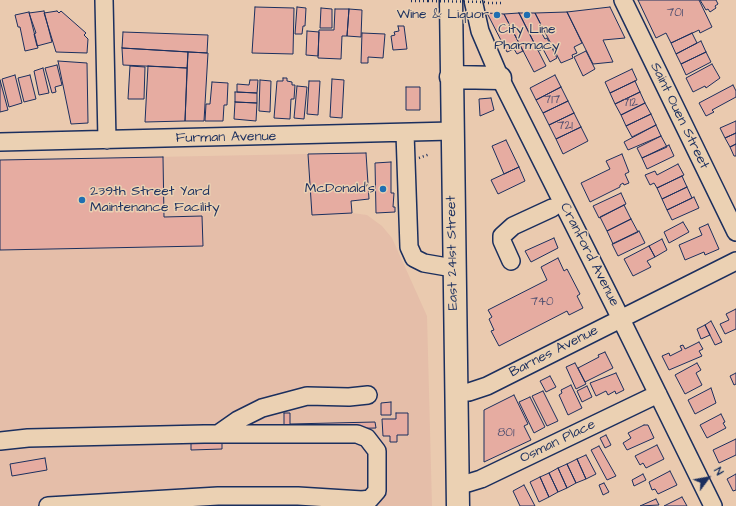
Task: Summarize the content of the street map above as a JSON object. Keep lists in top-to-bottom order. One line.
{"streets":{"main road":["East 241st Street"],"street":["Saint Ouen Street","Furman Avenue","Cranford Avenue","Barnes Avenue","Osman Place"]},"crossings":[["Furman Avenue","East 241st Street"],["East 241st Street","Barnes Avenue"],["East 241st Street","Osman Place"],["Cranford Avenue","Barnes Avenue"],["Cranford Avenue","Osman Place"]],"places":["Wine & Liquor","City Line Pharmacy","McDonald's","239th Street Yard Maintenance Facility"],"house_numbers":["701","717","712","721","740","801"],"north":"top right"}
